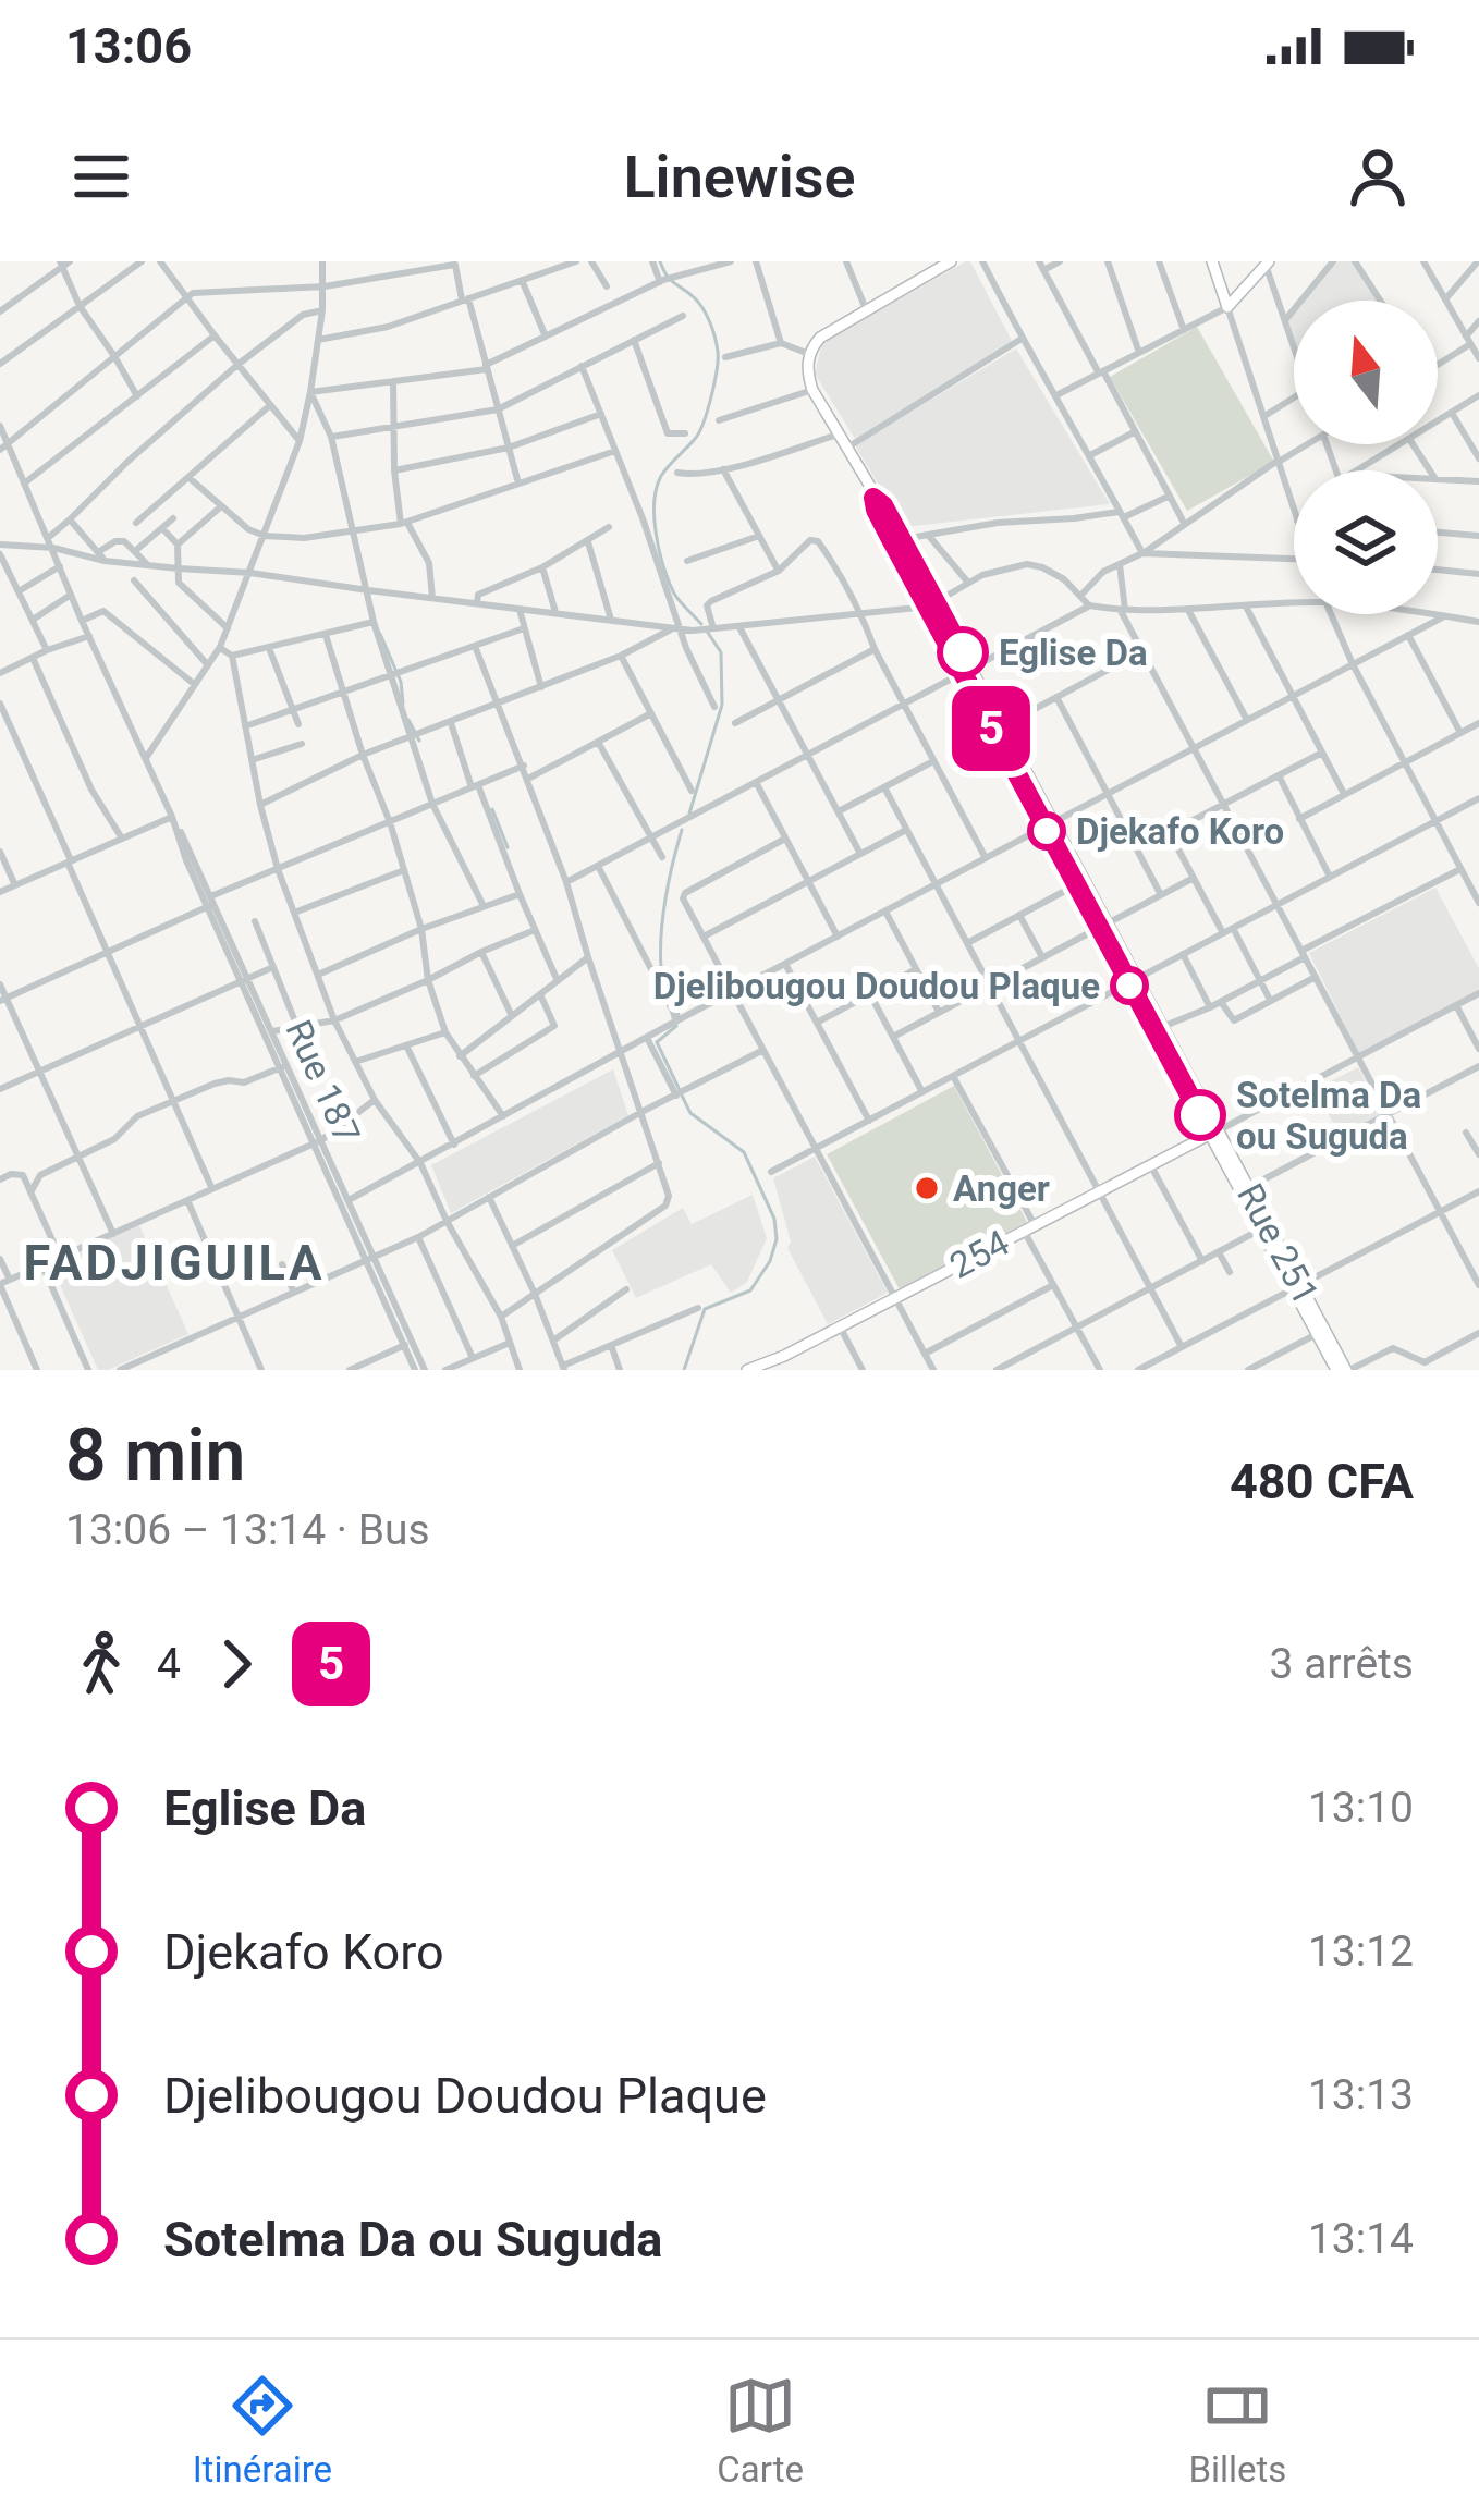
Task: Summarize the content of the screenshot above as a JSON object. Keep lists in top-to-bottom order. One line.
{"streets":{"main road":["Rue 251","254"],"street":["Rue 187"]},"crossings":[["Rue 251","254"]],"districts":["FADJIGUILA"],"places":["Eglise Da","Djekafo Koro","Djelibougou Doudou Plaque","Sotelma Da ou Suguda","Anger"],"lines":["bus line 5"],"north":"top","page":{"status":"13:06","header":"Linewise","on_map":"5","heading":["8 min","13:06 – 13:14 · Bus","480 CFA"],"legs":["4","5","3 arrêts"],"list":[{"name":"Eglise Da","value":"13:10"},{"name":"Djekafo Koro","value":"13:12"},{"name":"Djelibougou Doudou Plaque","value":"13:13"},{"name":"Sotelma Da ou Suguda","value":"13:14"}],"tabs":["Itinéraire","Carte","Billets"]}}
